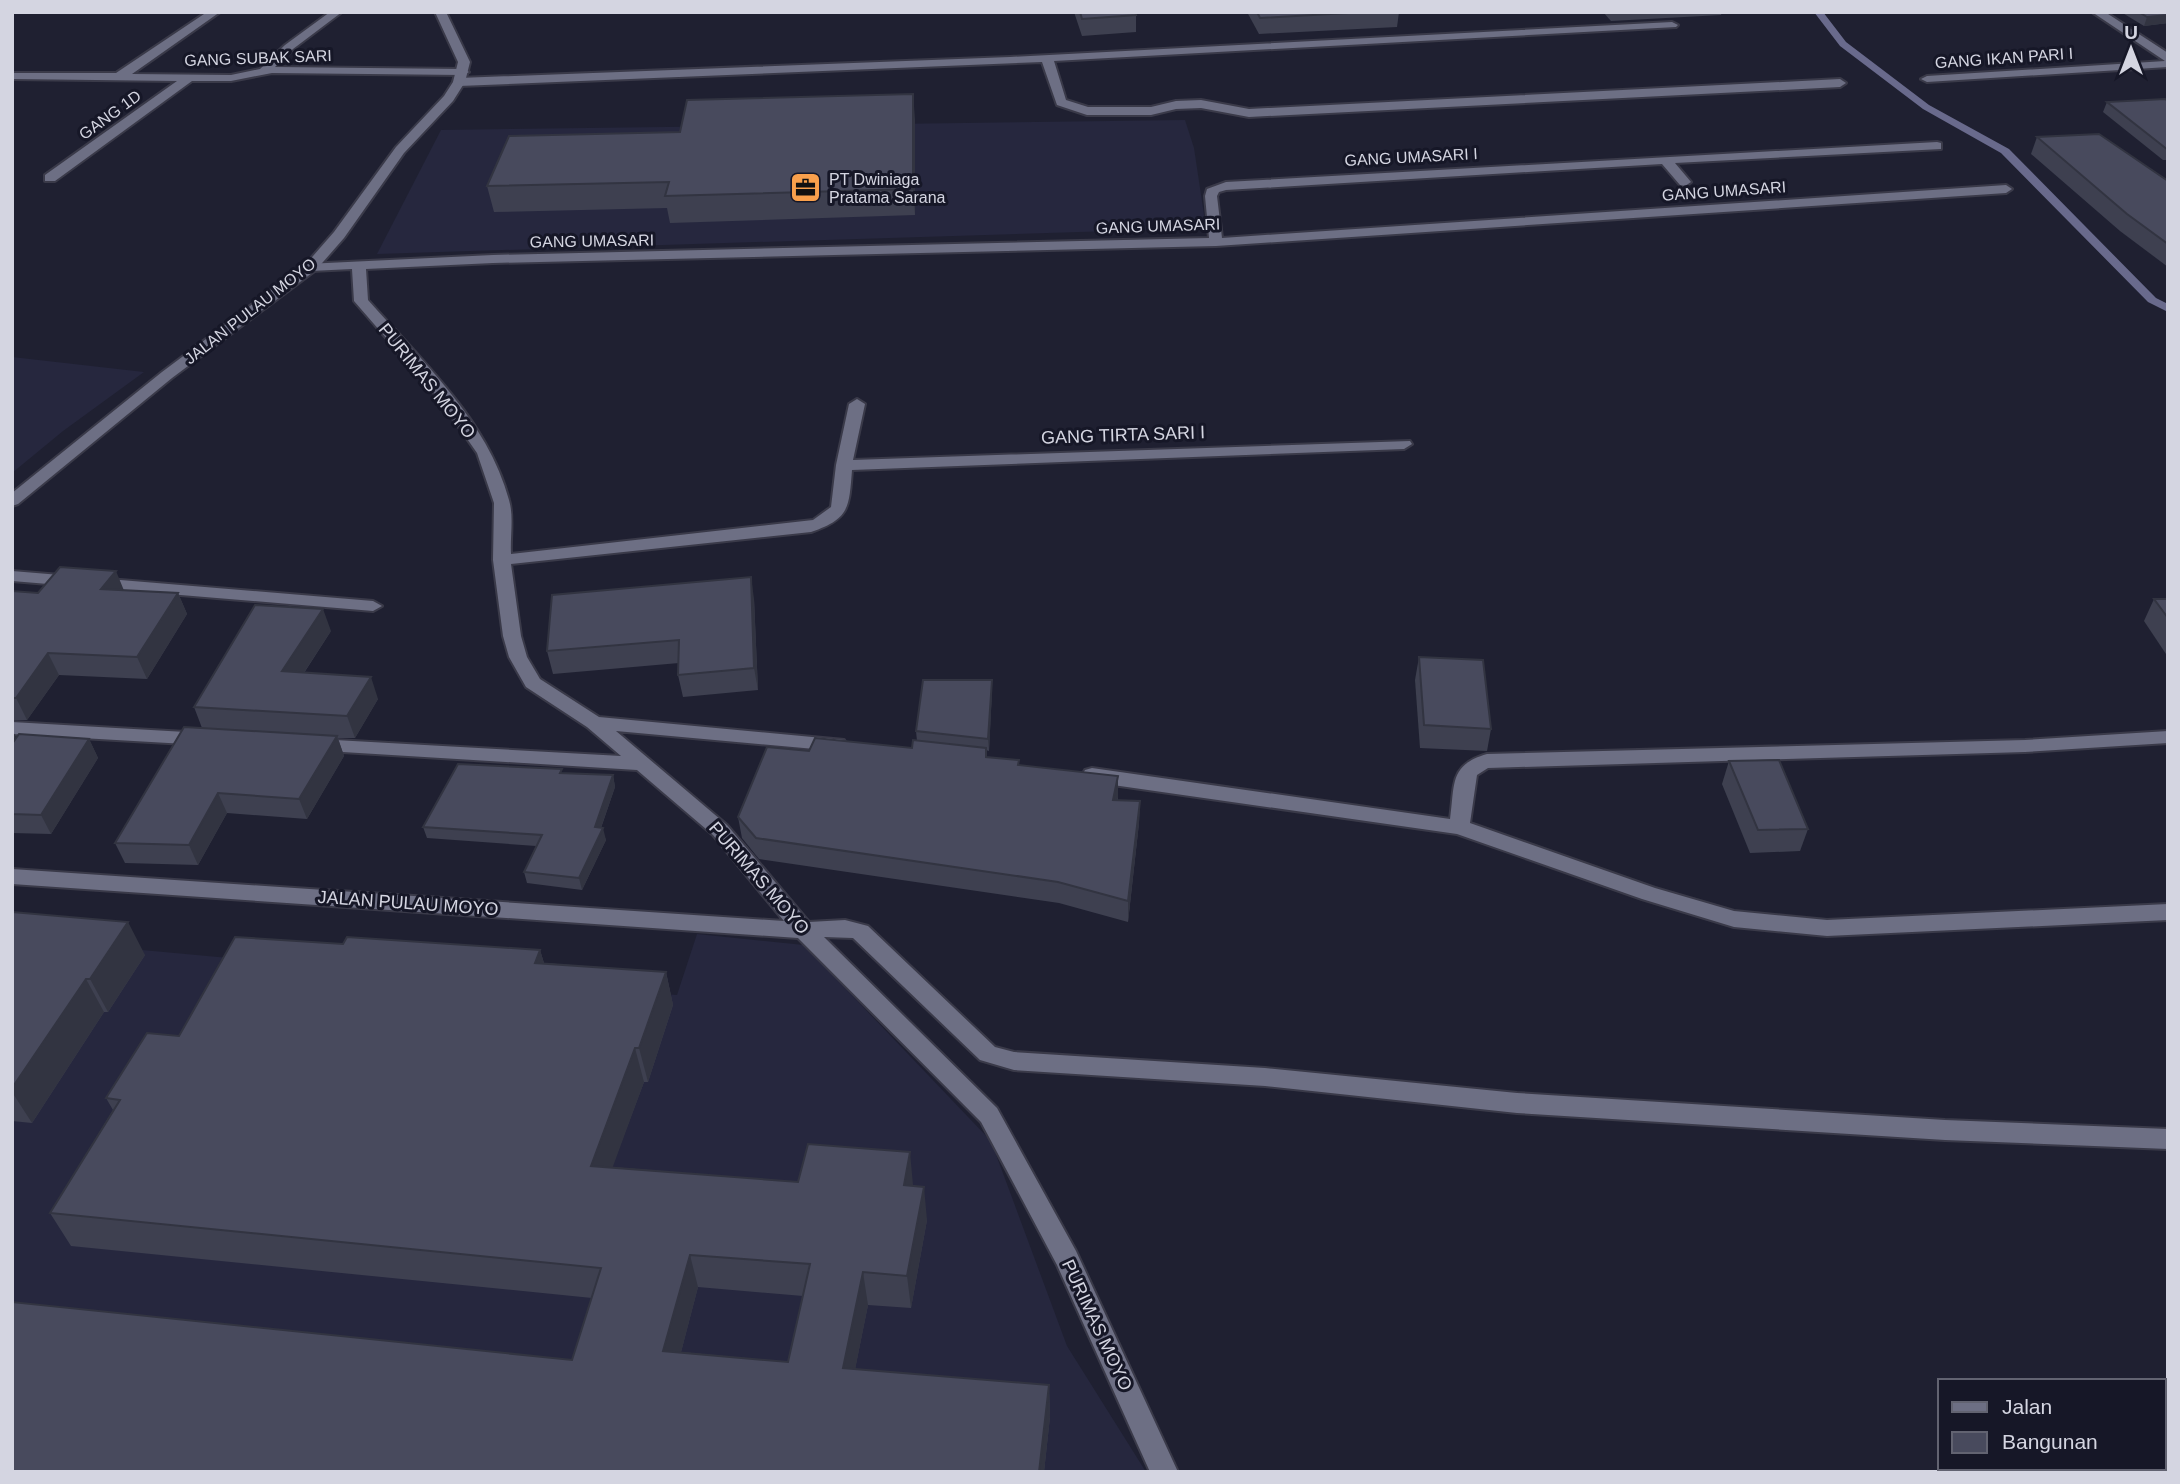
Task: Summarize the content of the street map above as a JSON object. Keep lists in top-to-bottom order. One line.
{"streets":{"street":["GANG SUBAK SARI","GANG IKAN PARI I","GANG 1D","GANG UMASARI I","GANG UMASARI","JALAN PULAU MOYO","PURIMAS MOYO","GANG TIRTA SARI I"]},"crossings":[["GANG SUBAK SARI","GANG 1D"],["GANG SUBAK SARI","JALAN PULAU MOYO"],["GANG UMASARI I","GANG UMASARI"],["GANG UMASARI","JALAN PULAU MOYO"],["GANG UMASARI","PURIMAS MOYO"],["JALAN PULAU MOYO","PURIMAS MOYO"]],"places":{"office":["PT Dwiniaga Pratama Sarana"]},"legend":["Jalan","Bangunan"],"north":"top"}
